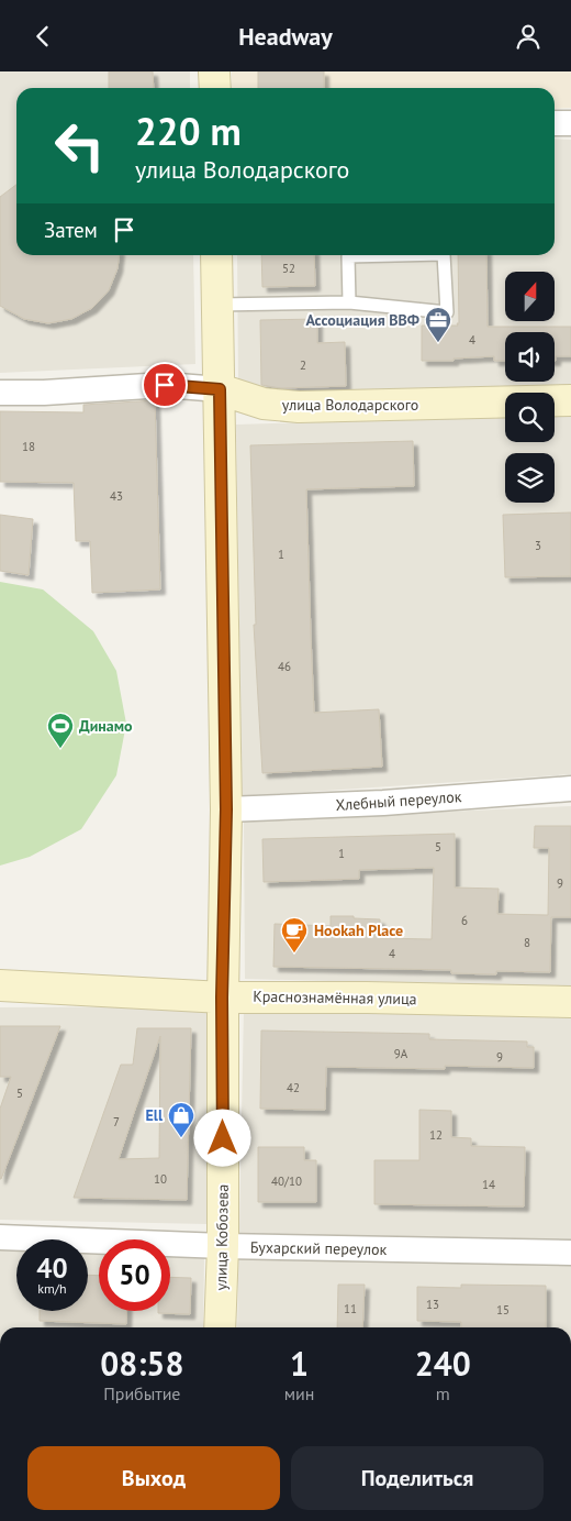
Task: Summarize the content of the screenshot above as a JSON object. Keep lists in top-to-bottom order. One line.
{"streets":{"main road":["улица Володарского","Краснознамённая улица","улица Кобозева"],"street":["Хлебный переулок","Бухарский переулок"]},"crossings":[["улица Володарского","улица Кобозева"],["Хлебный переулок","улица Кобозева"],["Краснознамённая улица","улица Кобозева"],["улица Кобозева","Бухарский переулок"]],"places":{"office":["Ассоциация ВВФ"],"sports":["Динамо"],"cafe":["Hookah Place"],"shop":["Ell"]},"house_numbers":["52","4","2","18","43","3","1","46","5","1","9","6","8","4","9А","9","42","5","7","12","10","40/10","14","13","11","15"],"north":"top","page":{"header":"Headway","turn":["220 m","улица Володарского"],"then":"Затем","speed":"40 km/h","limit":"50","eta":["08:58","Прибытие","1","мин","240","m"],"buttons":["Выход","Поделиться"]}}
